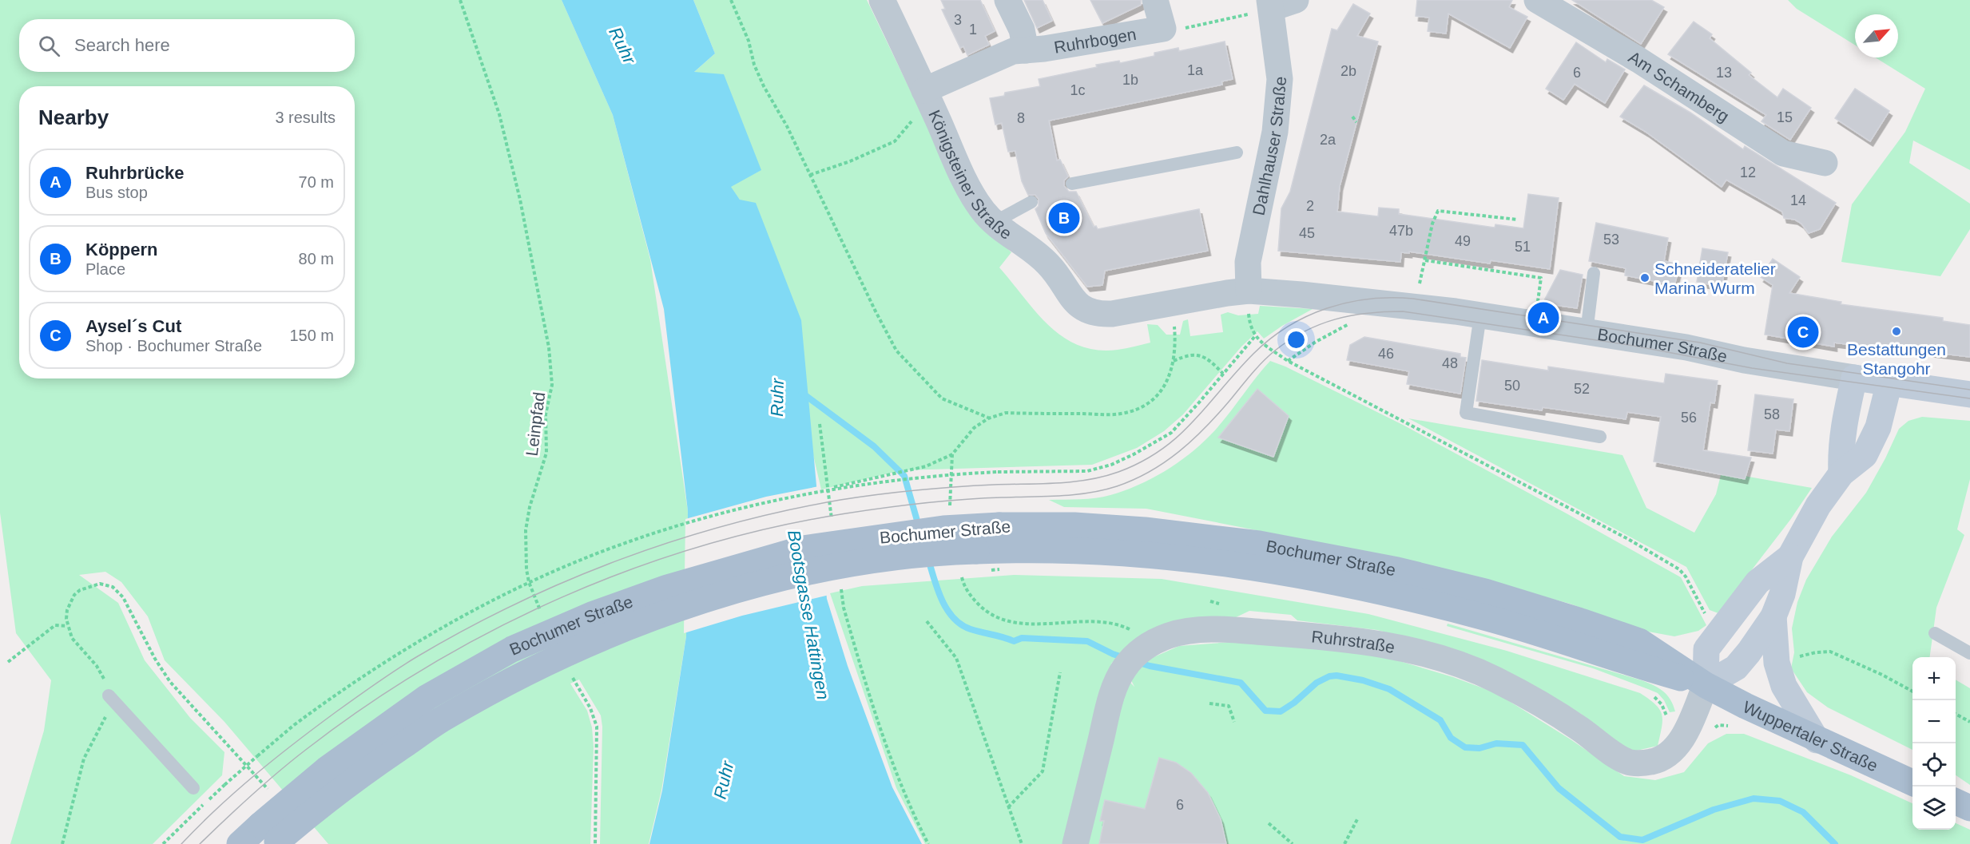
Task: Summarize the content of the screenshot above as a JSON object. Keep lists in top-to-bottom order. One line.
{"streets":{"main road":["Bochumer Straße","Wuppertaler Straße"],"street":["Ruhrbogen","Am Schamberg","Dahlhauser Straße","Königsteiner Straße","Ruhrstraße"],"path":["Leinpfad"]},"crossings":[["Ruhrbogen","Königsteiner Straße"],["Dahlhauser Straße","Bochumer Straße"],["Königsteiner Straße","Bochumer Straße"],["Bochumer Straße","Ruhrstraße"],["Bochumer Straße","Wuppertaler Straße"],["Ruhrstraße","Wuppertaler Straße"]],"water":["Ruhr","Bootsgasse Hattingen"],"places":["Schneideratelier Marina Wurm","Bestattungen Stangohr"],"house_numbers":["3","1","1a","2b","6","13","1b","1c","15","8","2a","12","14","2","47b","45","53","49","51","46","48","50","52","58","56","6"],"north":"top right","page":{"search":"Search here","heading":["Nearby","3 results"],"list":[{"mark":"A","name":"Ruhrbrücke","note":"Bus stop","value":"70 m"},{"mark":"B","name":"Köppern","note":"Place","value":"80 m"},{"mark":"C","name":"Aysel´s Cut","note":"Shop · Bochumer Straße","value":"150 m"}],"pins":["B","A","C"],"map_buttons":["+","−"]}}
